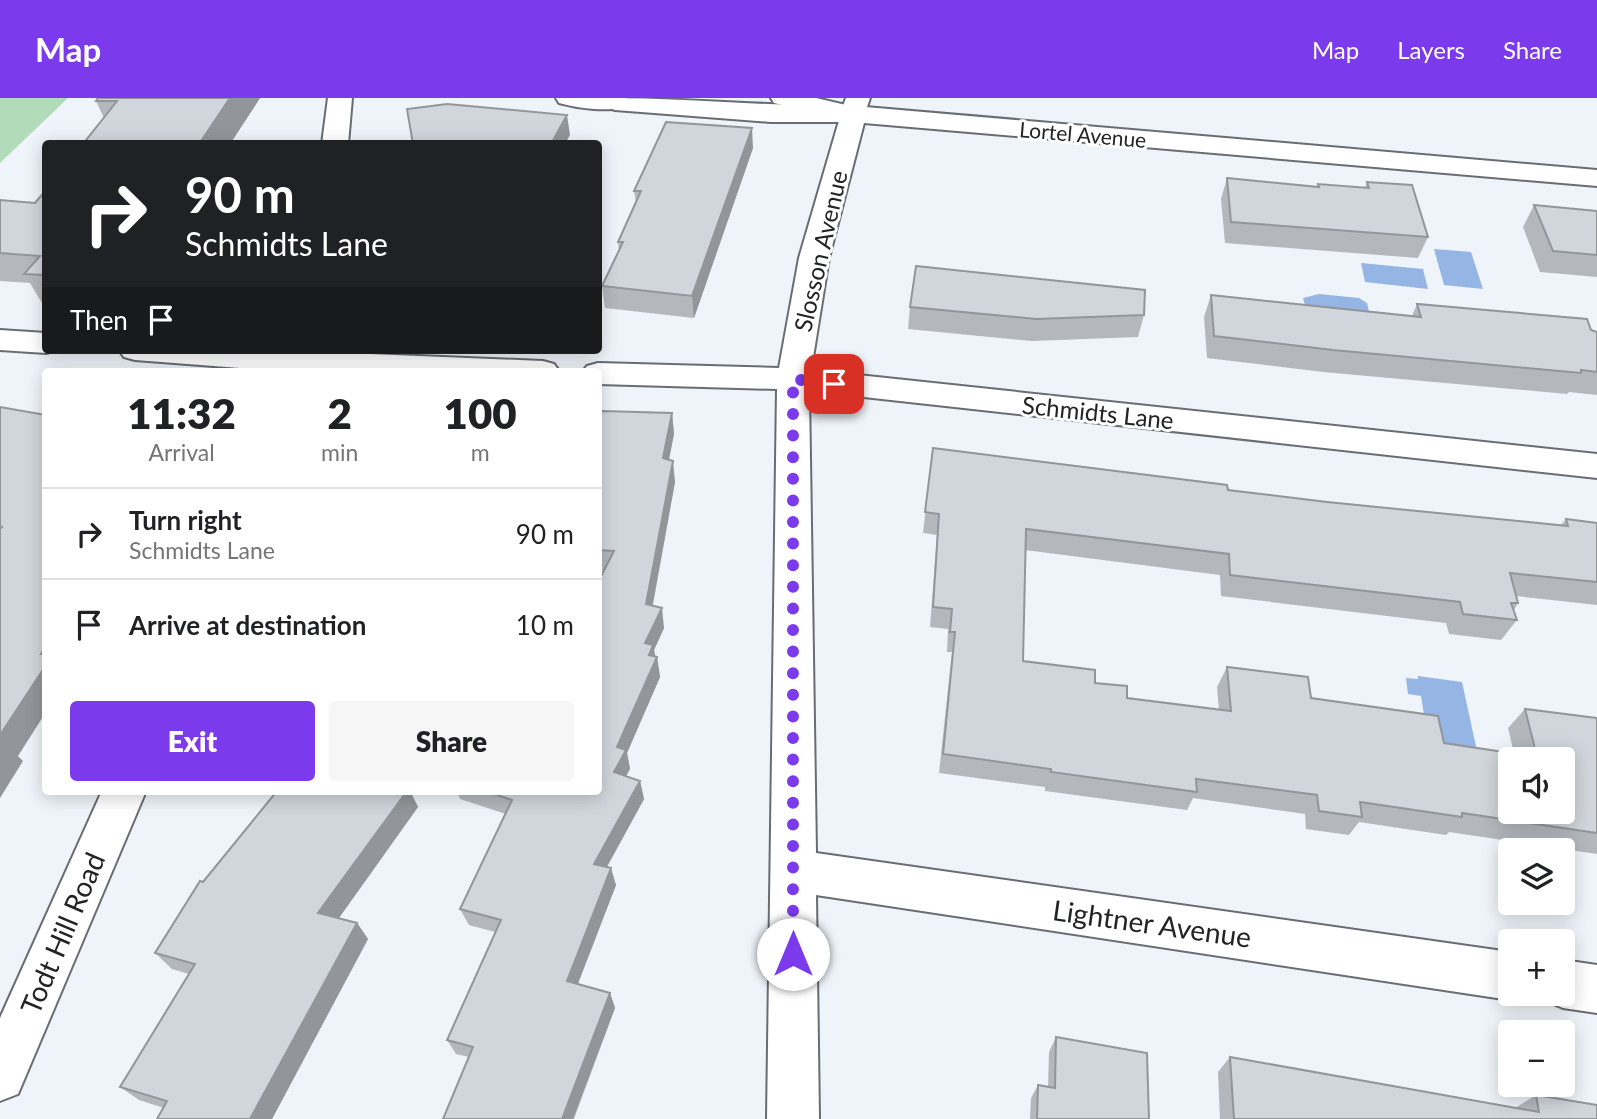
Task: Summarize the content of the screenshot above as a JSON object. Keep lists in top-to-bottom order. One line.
{"streets":{"main road":["Lortel Avenue","Slosson Avenue","Schmidts Lane","Lightner Avenue","Todt Hill Road"]},"crossings":[["Lortel Avenue","Slosson Avenue"],["Slosson Avenue","Schmidts Lane"],["Slosson Avenue","Lightner Avenue"]],"page":{"header":"Map","nav":["Map","Layers","Share"],"turn":["90 m","Schmidts Lane"],"then":"Then","eta":["11:32","Arrival","2","min","100","m"],"list":[{"name":"Turn right","note":"Schmidts Lane","value":"90 m"},{"name":"Arrive at destination","value":"10 m"}],"buttons":["Exit","Share"],"map_buttons":["+","−"]}}
